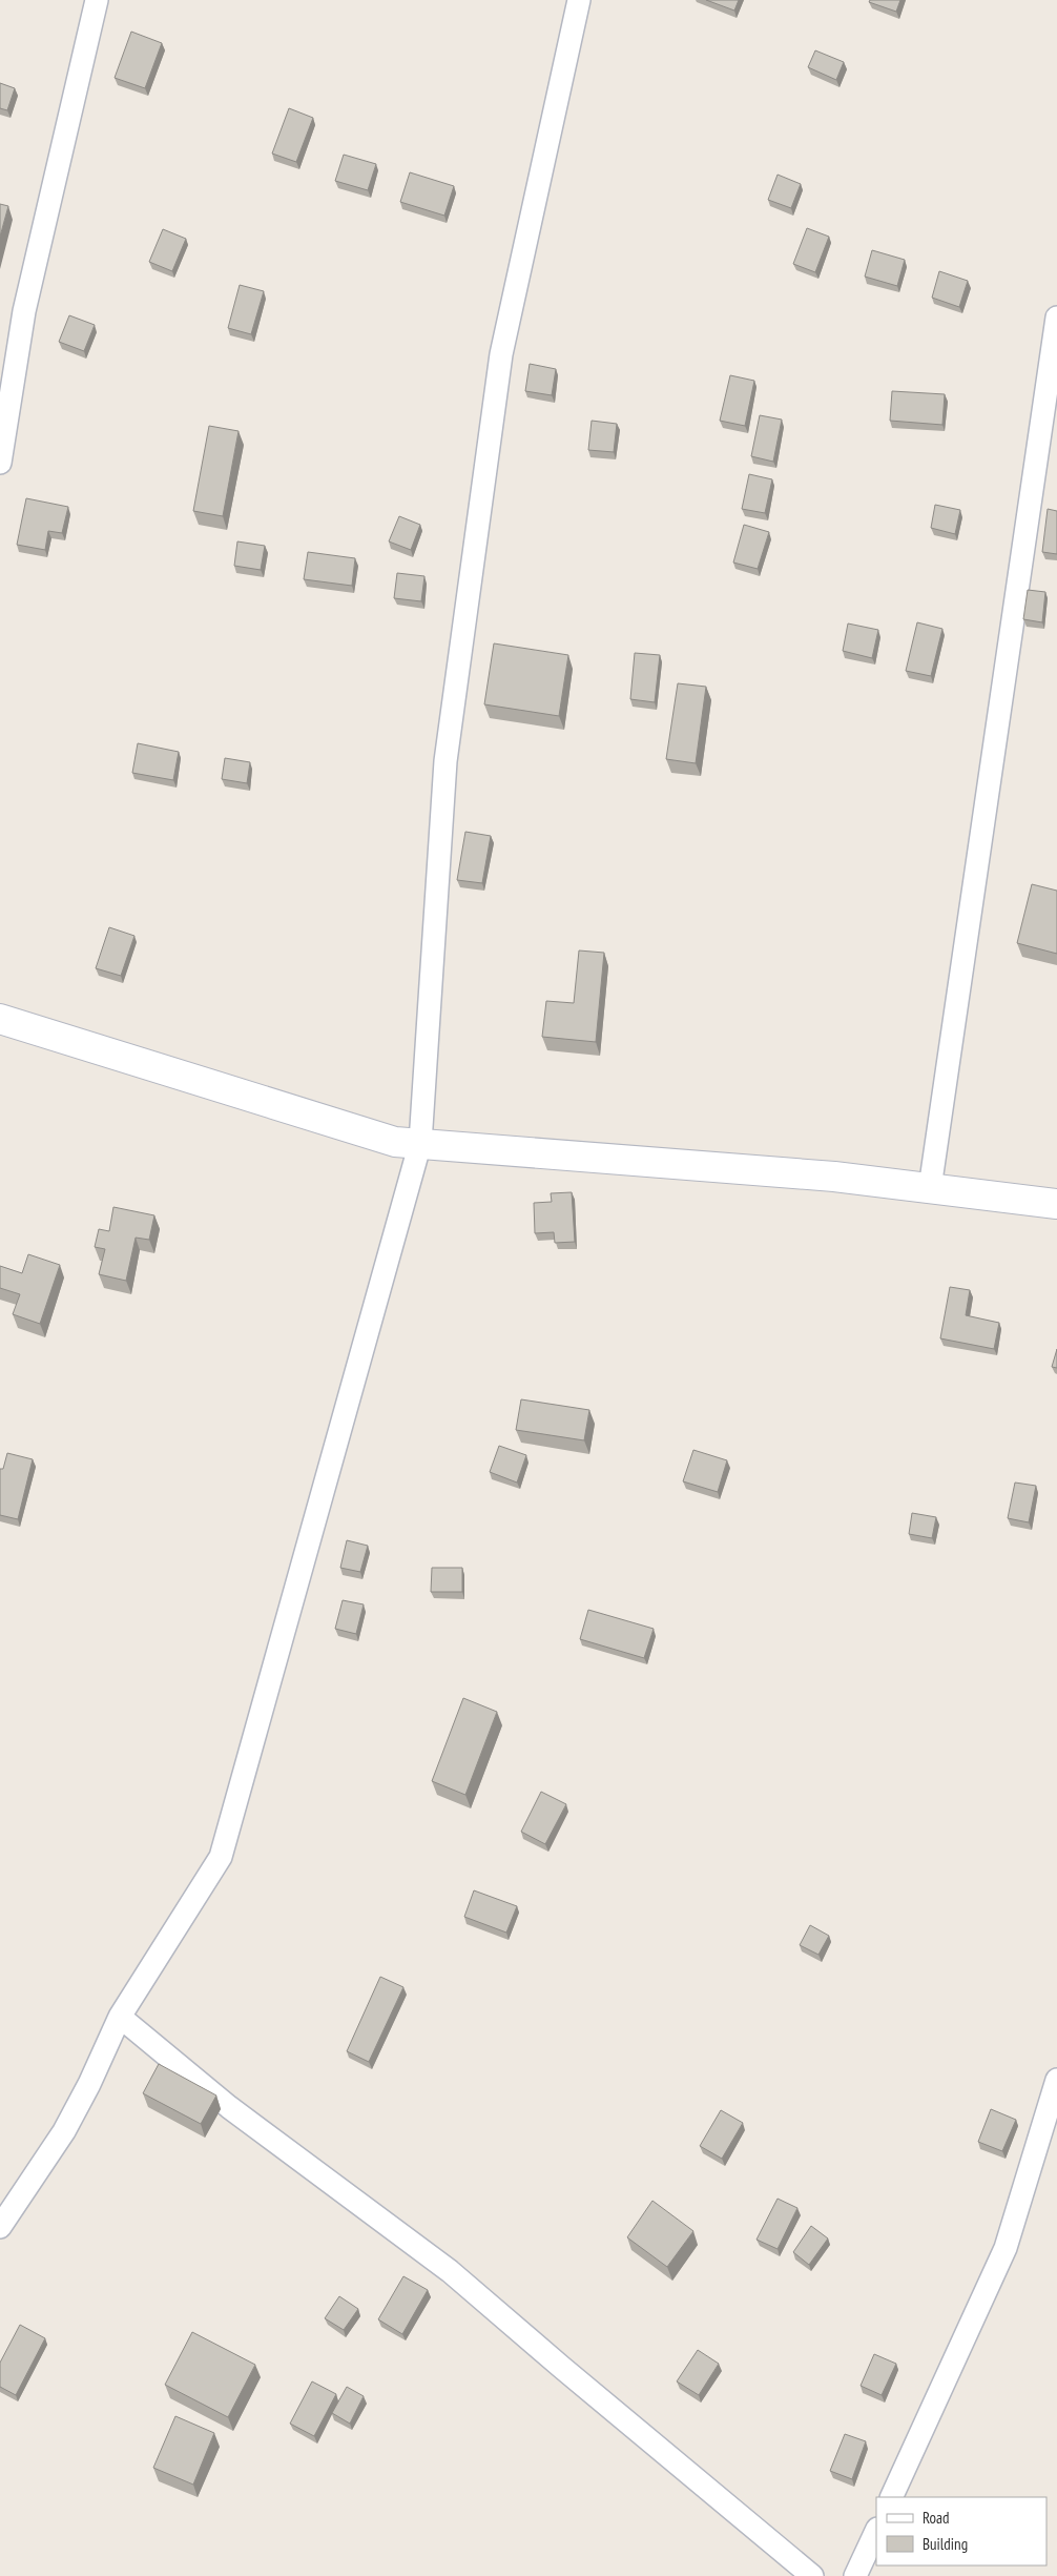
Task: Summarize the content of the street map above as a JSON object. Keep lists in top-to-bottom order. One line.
{"legend":["Road","Building"]}
